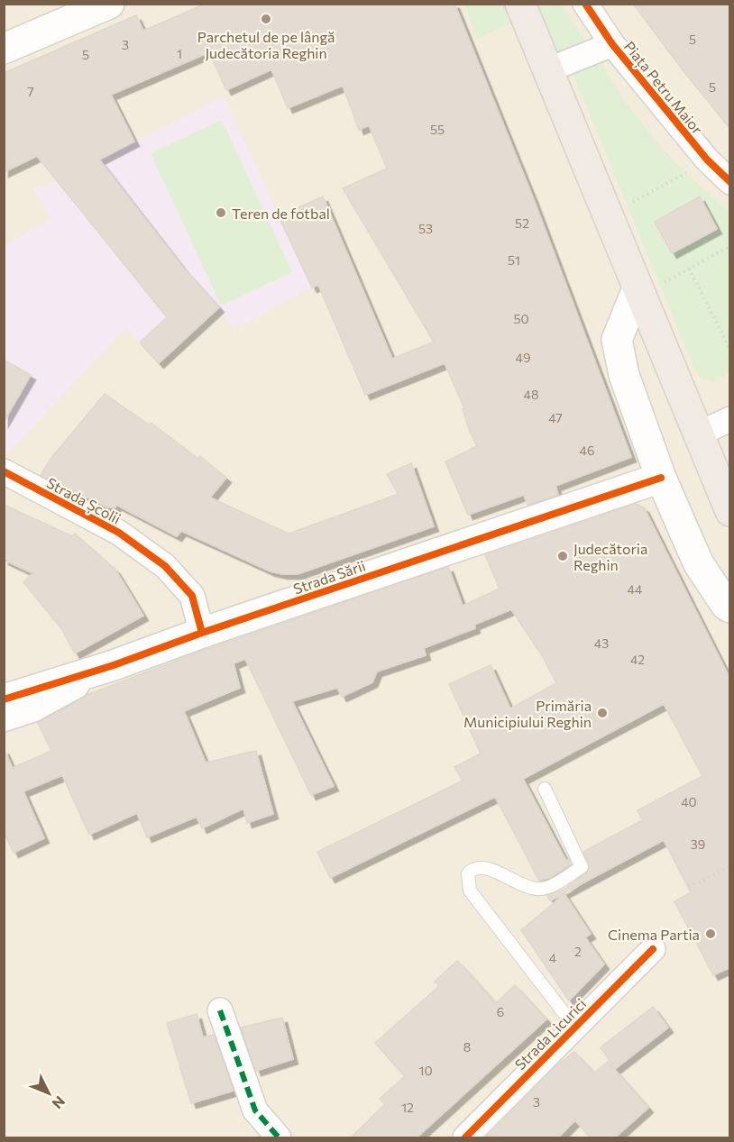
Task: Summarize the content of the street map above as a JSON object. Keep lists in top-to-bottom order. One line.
{"streets":{"street":["Piața Petru Maior","Strada Școlii","Strada Sării","Strada Licurici"]},"crossings":[["Strada Școlii","Strada Sării"]],"places":["Parchetul de pe lângă Judecătoria Reghin","Teren de fotbal","Judecătoria Reghin","Primăria Municipiului Reghin","Cinema Partia"],"house_numbers":["5","3","1","5","5","7","55","52","53","51","50","49","48","47","46","44","43","42","40","39","2","4","6","8","10","3","12"],"north":"bottom right"}
